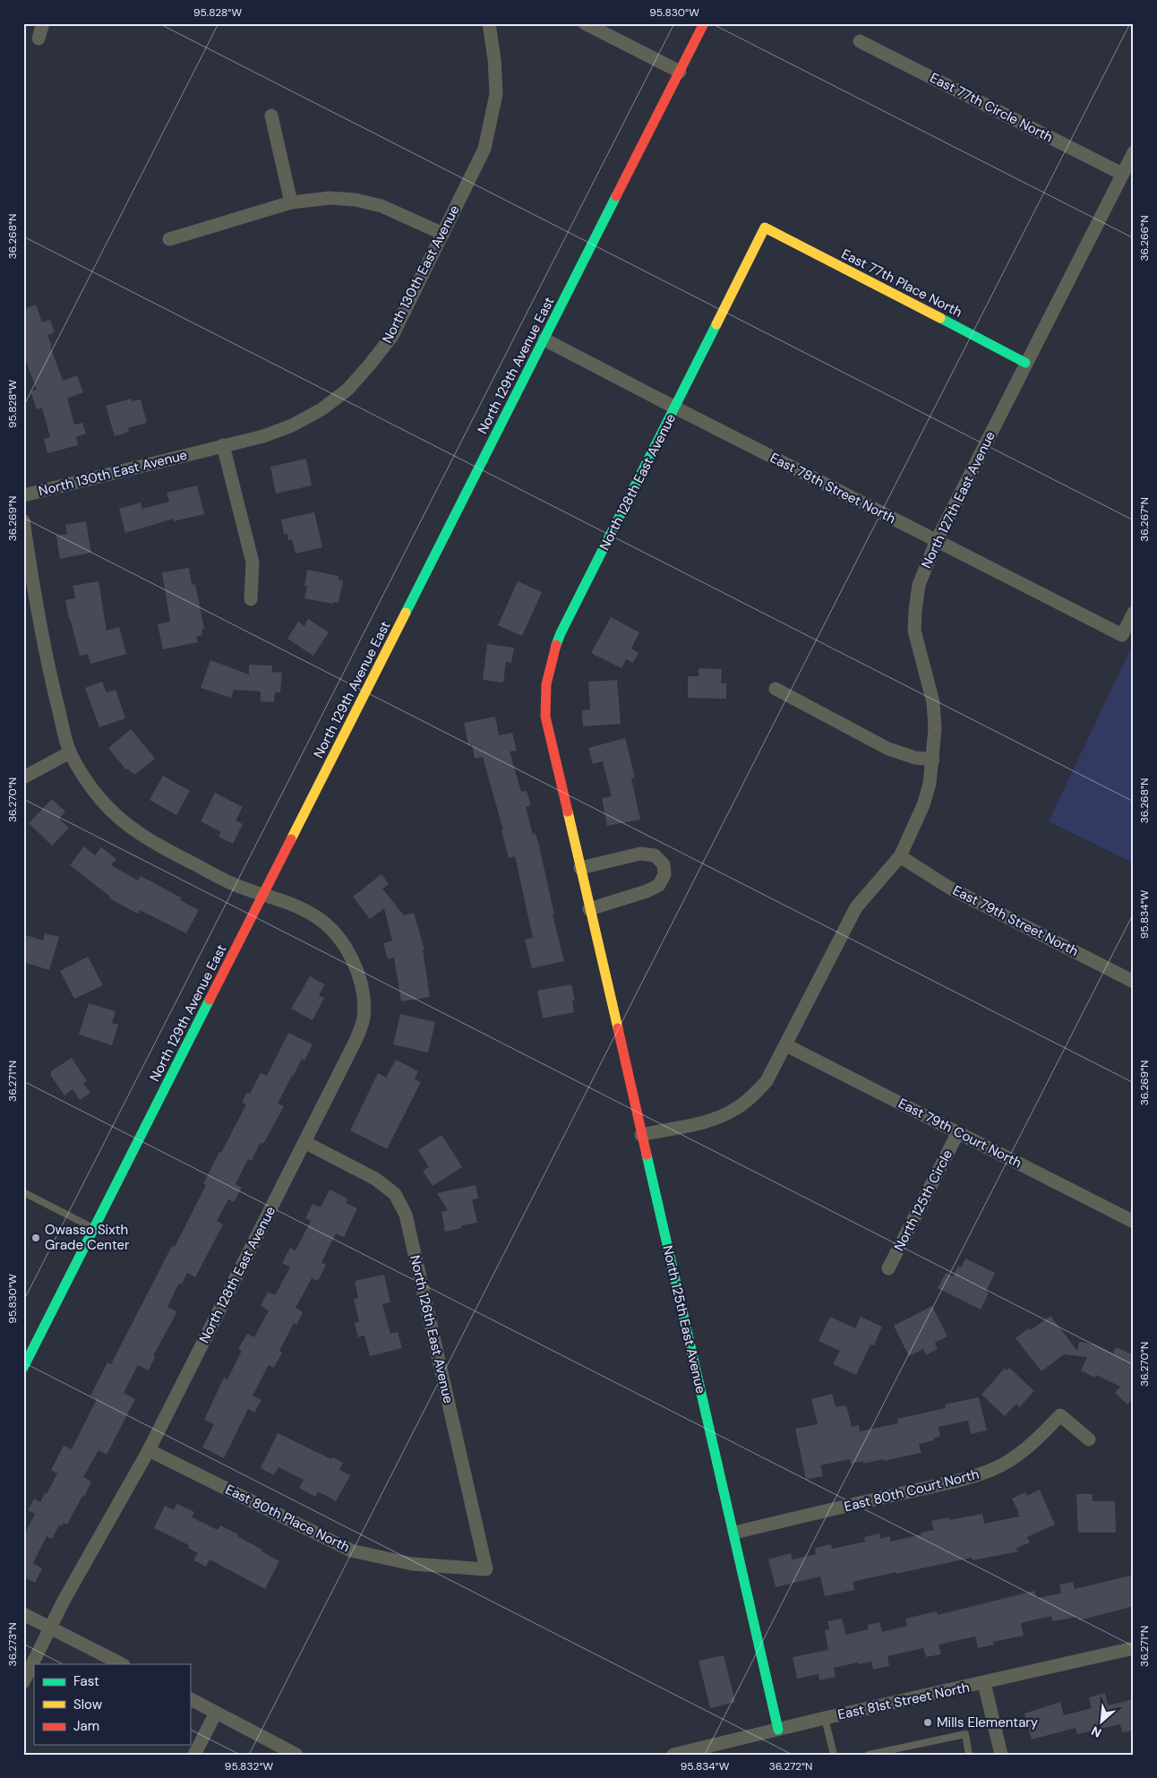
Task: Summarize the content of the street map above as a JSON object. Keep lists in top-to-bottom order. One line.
{"streets":{"street":["East 77th Circle North","North 130th East Avenue","East 77th Place North","North 129th Avenue East","North 128th East Avenue","East 78th Street North","North 127th East Avenue","East 79th Street North","East 79th Court North","North 125th Circle","North 125th East Avenue","North 126th East Avenue","East 80th Court North","East 80th Place North","East 81st Street North"]},"crossings":[["East 77th Circle North","North 127th East Avenue"],["East 77th Place North","North 128th East Avenue"],["East 77th Place North","North 127th East Avenue"],["North 129th Avenue East","North 128th East Avenue"],["North 129th Avenue East","East 78th Street North"],["North 128th East Avenue","East 78th Street North"],["North 128th East Avenue","North 125th East Avenue"],["North 128th East Avenue","North 126th East Avenue"],["North 128th East Avenue","East 80th Place North"],["East 78th Street North","North 127th East Avenue"],["North 127th East Avenue","East 79th Street North"],["North 127th East Avenue","East 79th Court North"],["North 127th East Avenue","North 125th East Avenue"],["East 79th Court North","North 125th Circle"],["North 125th East Avenue","East 80th Court North"],["North 125th East Avenue","East 81st Street North"],["North 126th East Avenue","East 80th Place North"]],"places":["Owasso Sixth Grade Center","Mills Elementary"],"legend":["Fast","Slow","Jam"],"north":"bottom left","coordinates":["95.828°W","95.830°W","36.268°N","36.266°N","36.269°N","36.267°N","36.270°N","95.834°W","36.271°N","36.273°N","95.832°W","36.272°N"]}
